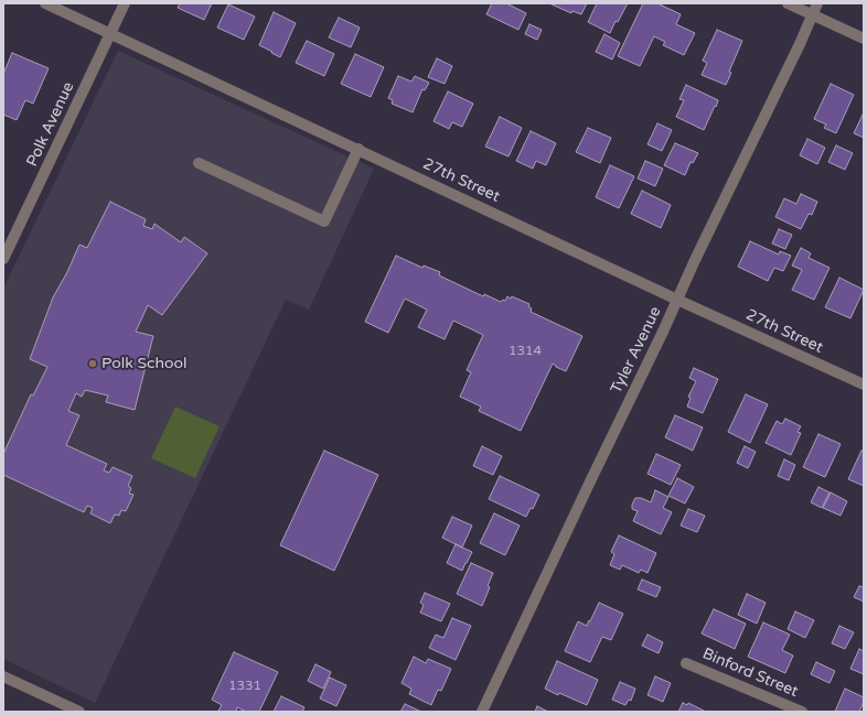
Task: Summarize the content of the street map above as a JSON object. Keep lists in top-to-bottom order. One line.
{"streets":{"street":["Polk Avenue","27th Street","Tyler Avenue","Binford Street"]},"crossings":[["Polk Avenue","27th Street"],["27th Street","Tyler Avenue"]],"places":["Polk School"],"house_numbers":["1314","1331"]}
